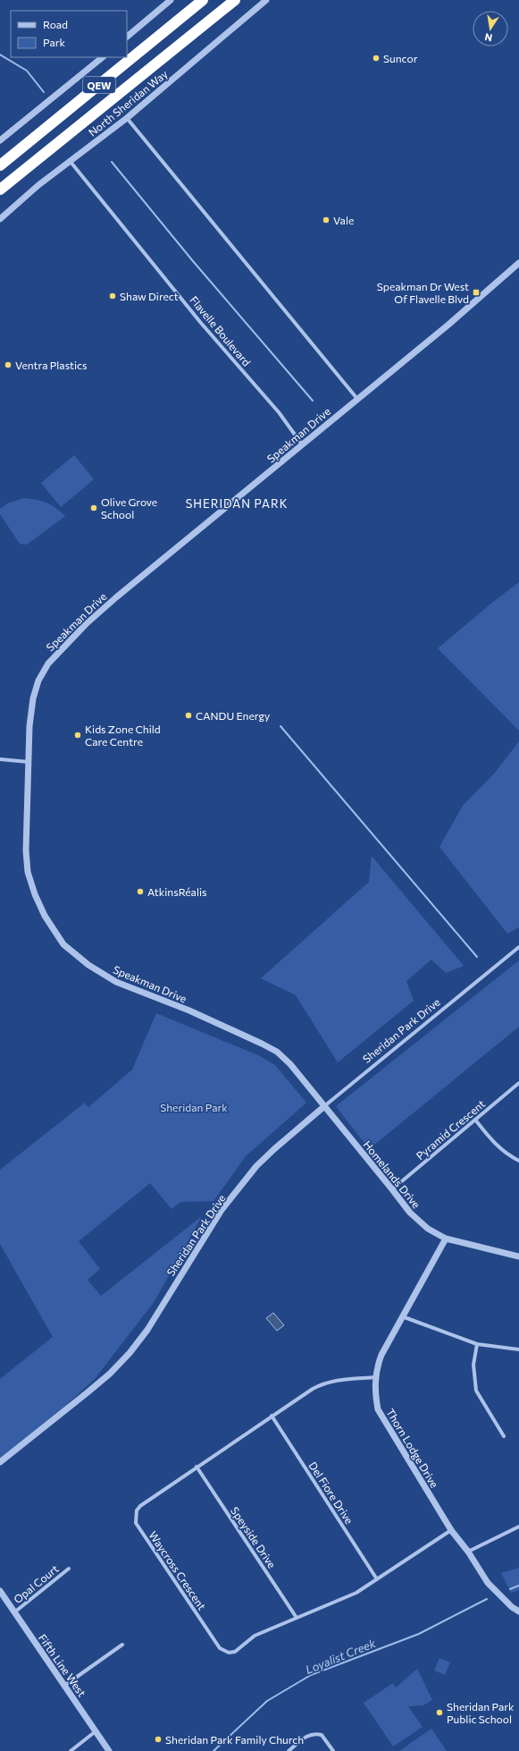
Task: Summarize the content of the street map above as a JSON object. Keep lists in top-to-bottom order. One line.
{"streets":{"highway":["QEW"],"street":["North Sheridan Way","Flavelle Boulevard","Speakman Drive","Sheridan Park Drive","Pyramid Crescent","Homelands Drive","Thorn Lodge Drive","Del Fiore Drive","Speyside Drive","Waycross Crescent","Opal Court","Fifth Line West"]},"crossings":[["North Sheridan Way","Flavelle Boulevard"],["Flavelle Boulevard","Speakman Drive"],["Speakman Drive","Sheridan Park Drive"],["Speakman Drive","Homelands Drive"],["Sheridan Park Drive","Homelands Drive"],["Pyramid Crescent","Homelands Drive"],["Homelands Drive","Thorn Lodge Drive"],["Thorn Lodge Drive","Waycross Crescent"],["Del Fiore Drive","Waycross Crescent"],["Speyside Drive","Waycross Crescent"],["Opal Court","Fifth Line West"]],"districts":["SHERIDAN PARK"],"water":["Loyalist Creek"],"parks":["Sheridan Park"],"places":{"other":["Suncor","Vale","Shaw Direct","Ventra Plastics","Olive Grove School","CANDU Energy","Kids Zone Child Care Centre","AtkinsRéalis","Sheridan Park Public School","Sheridan Park Family Church"],"transit":["Speakman Dr West Of Flavelle Blvd"]},"legend":["Road","Park"],"north":"bottom"}
